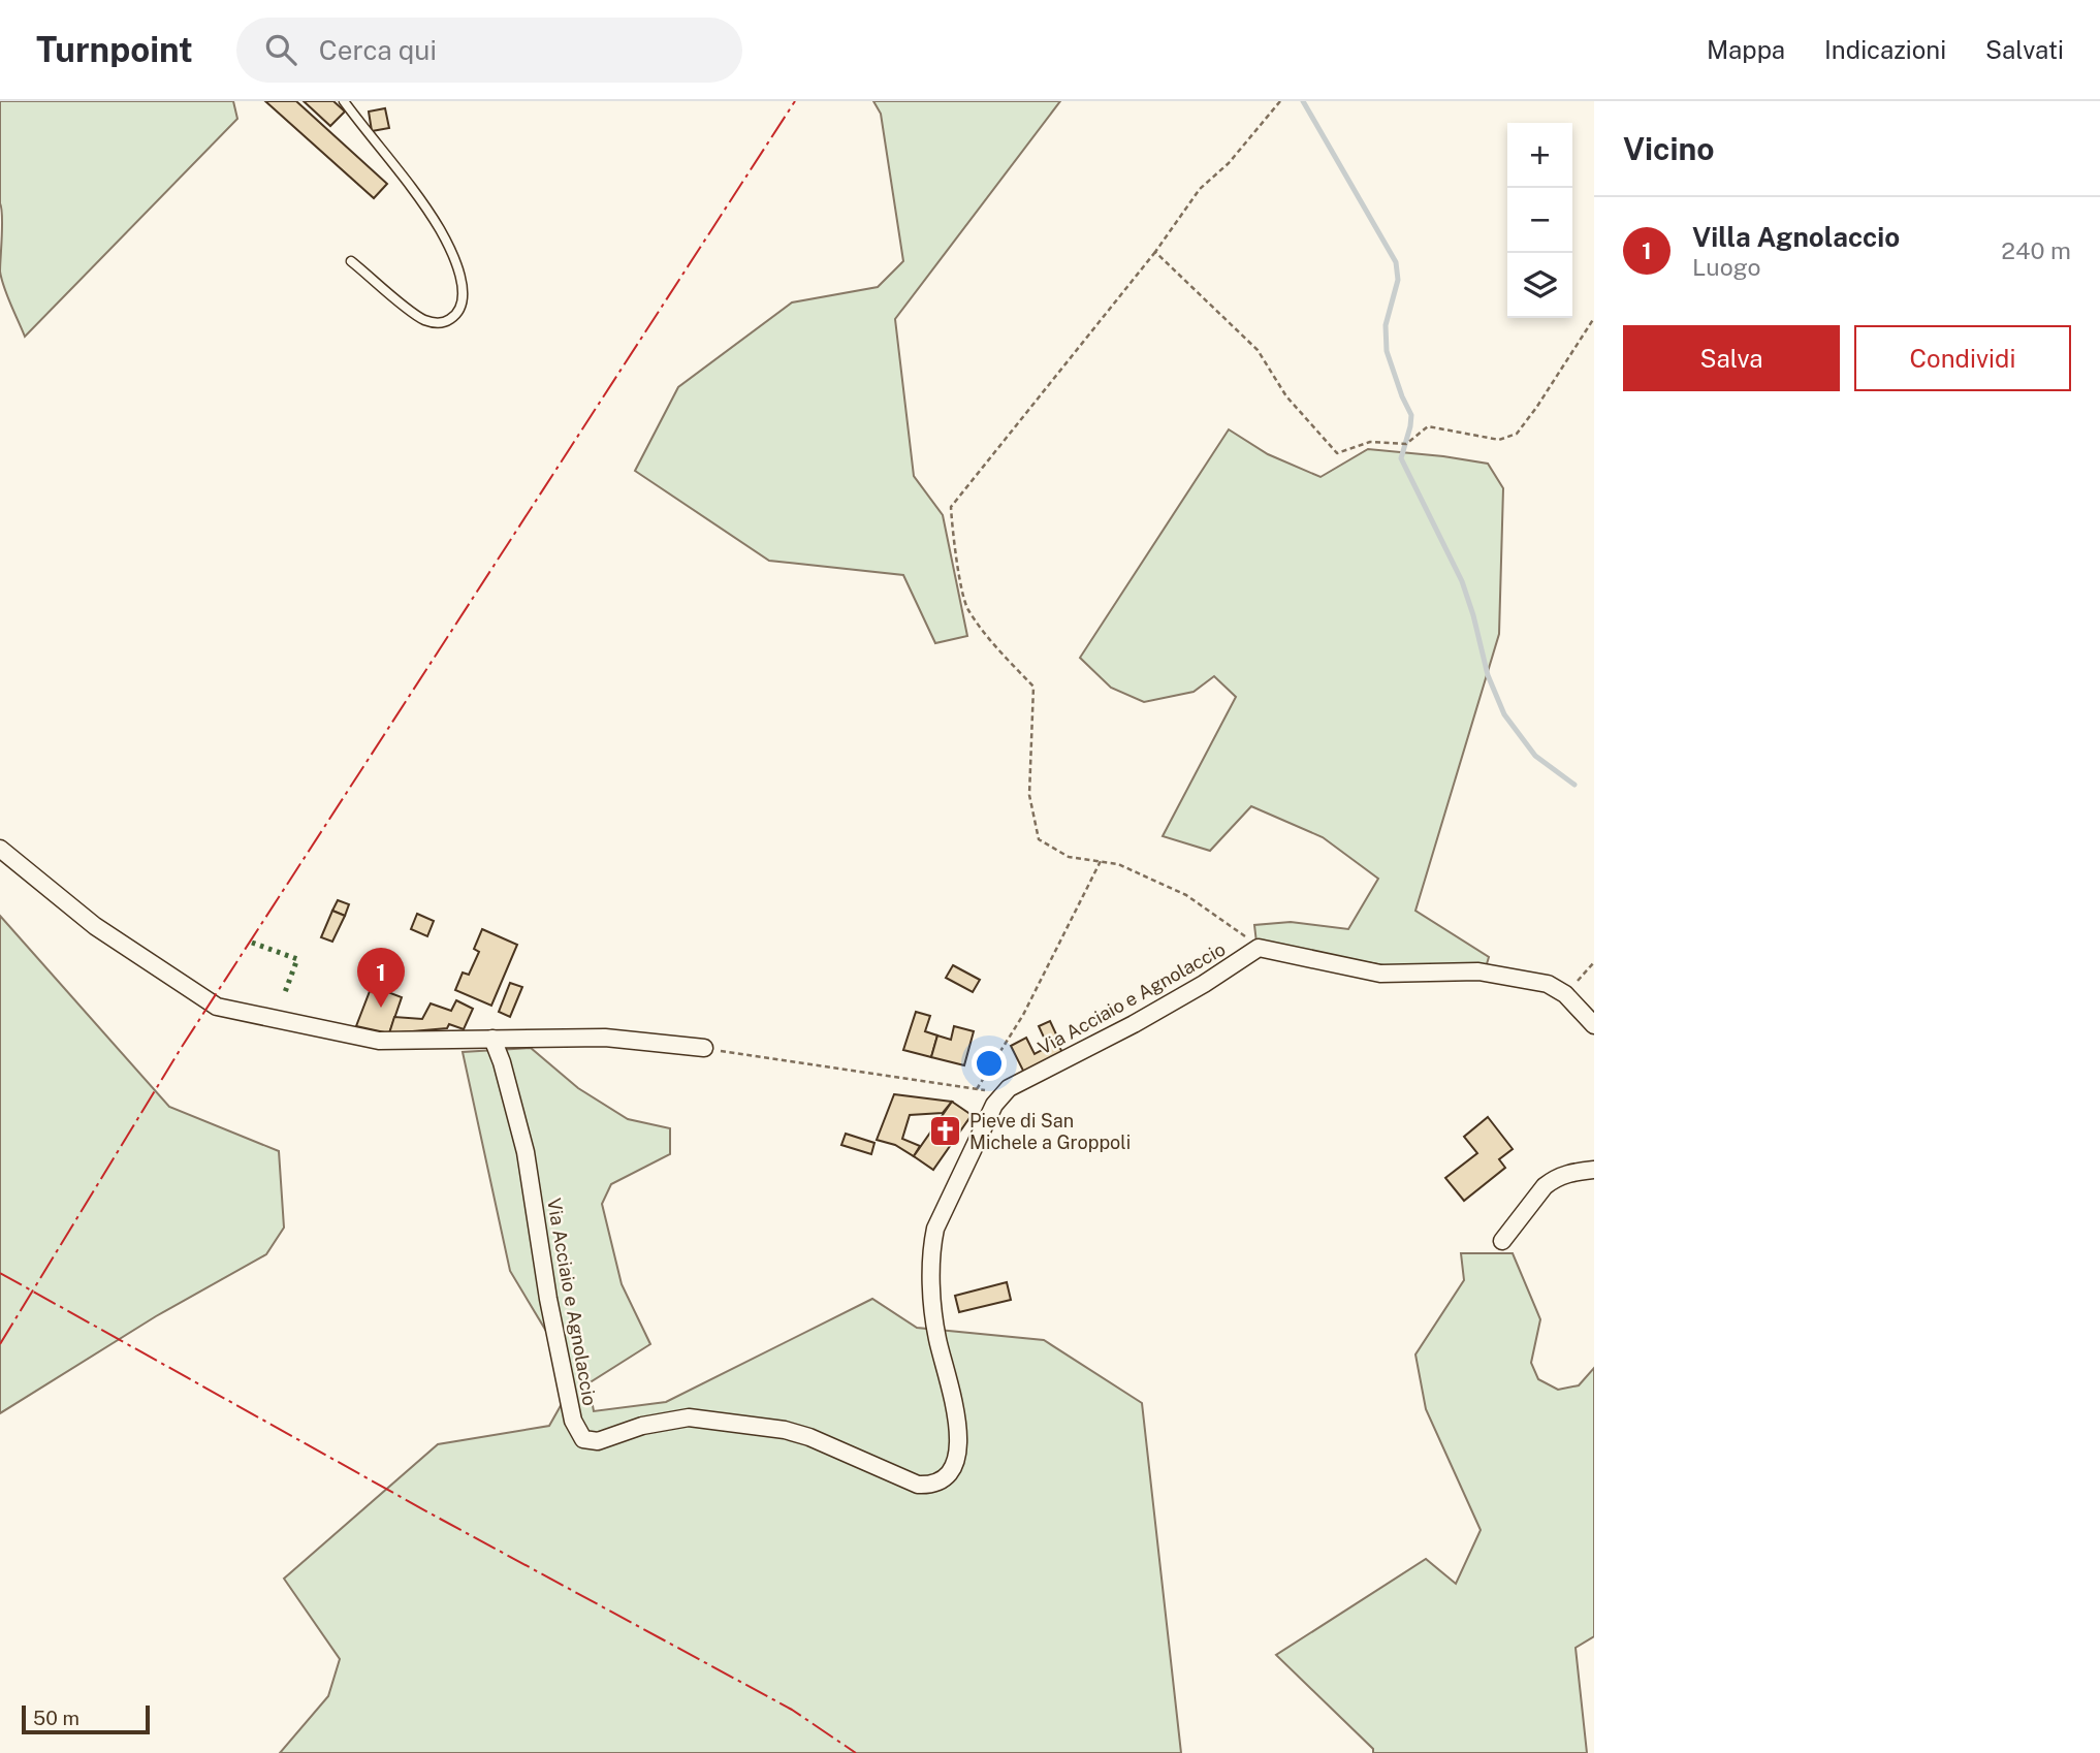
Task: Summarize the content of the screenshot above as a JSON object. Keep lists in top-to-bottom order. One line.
{"streets":{"street":["Via Acciaio e Agnolaccio"]},"places":{"church":["Pieve di San Michele a Groppoli"]},"scale_bar":"50 m","page":{"header":"Turnpoint","search":"Cerca qui","nav":["Mappa","Indicazioni","Salvati"],"heading":"Vicino","map_buttons":["+","−"],"list":[{"mark":"1","name":"Villa Agnolaccio","note":"Luogo","value":"240 m"}],"buttons":["Salva","Condividi"],"pins":"1","scale":"50 m"}}
